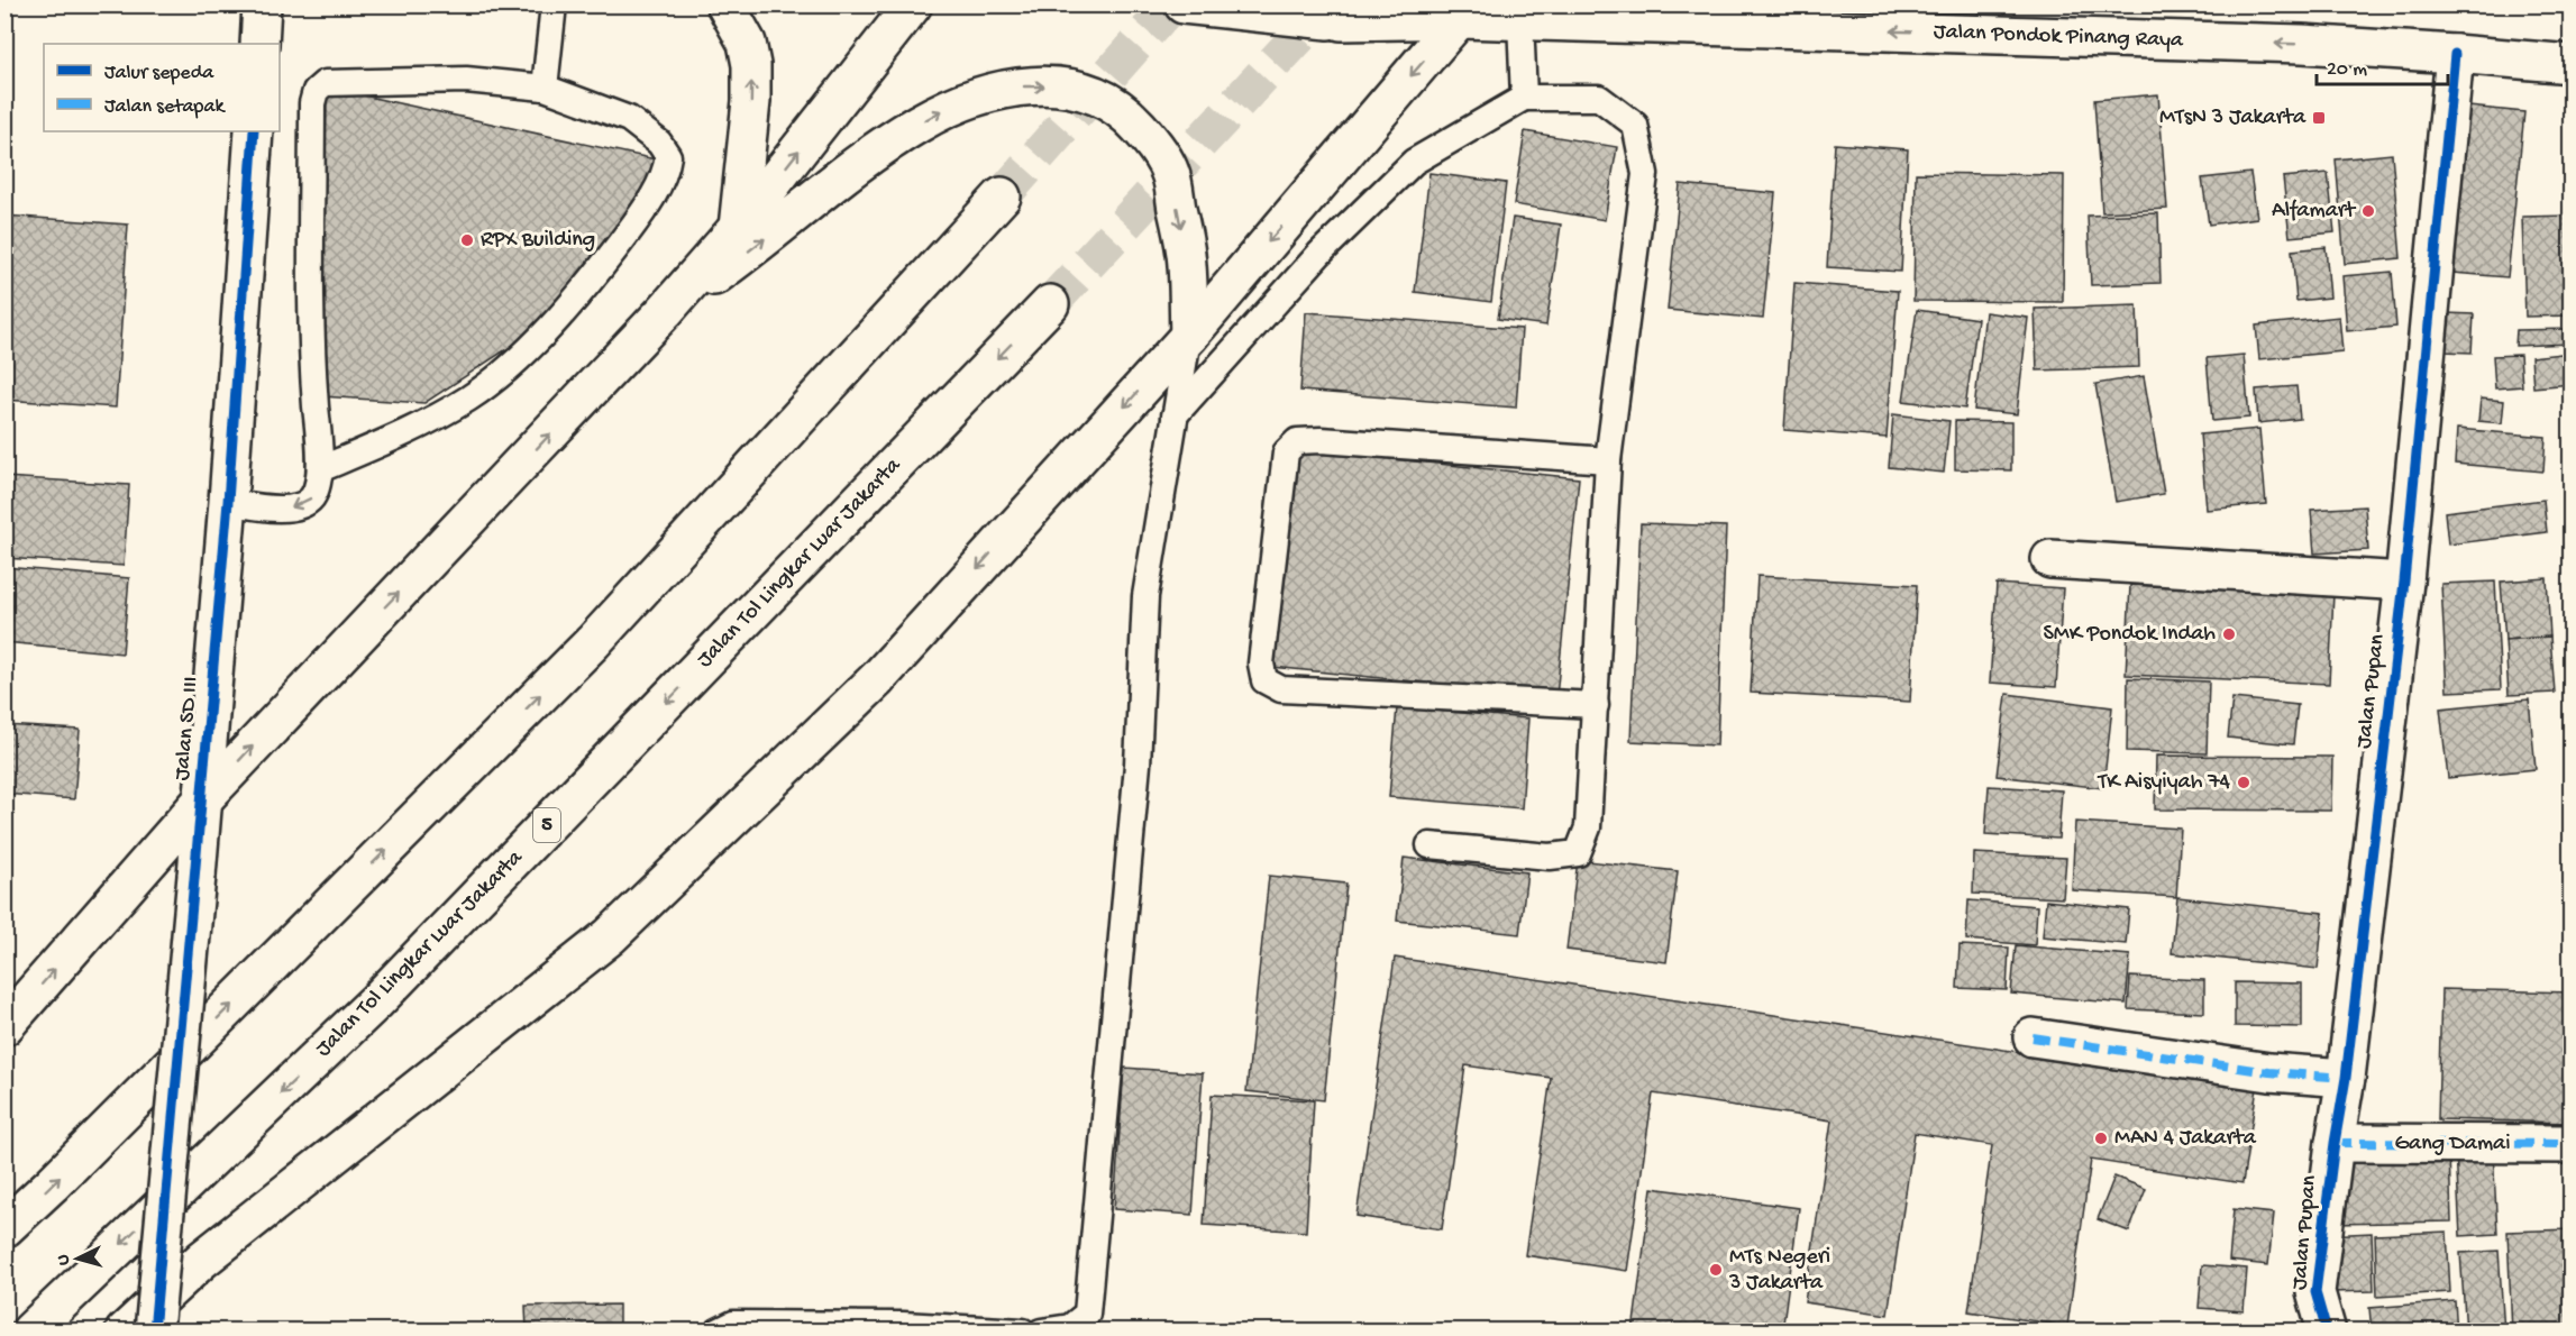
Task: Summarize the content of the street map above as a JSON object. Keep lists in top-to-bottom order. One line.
{"streets":{"main road":["Jalan Pondok Pinang Raya","Jalan Tol Lingkar Luar Jakarta","Jalan Pupan","Jalan SD III","5","Gang Damai"]},"crossings":[["Jalan Pondok Pinang Raya","Jalan Pupan"],["Jalan Pupan","Gang Damai"]],"one_way":["Jalan Pondok Pinang Raya"],"places":{"transit":["MTsN 3 Jakarta"],"other":["Alfamart","RPX Building","SMK Pondok Indah","TK Aisyiyah 74","MAN 4 Jakarta","MTs Negeri 3 Jakarta"]},"legend":["Jalur sepeda","Jalan setapak"],"scale_bar":"20 m","north":"left"}
